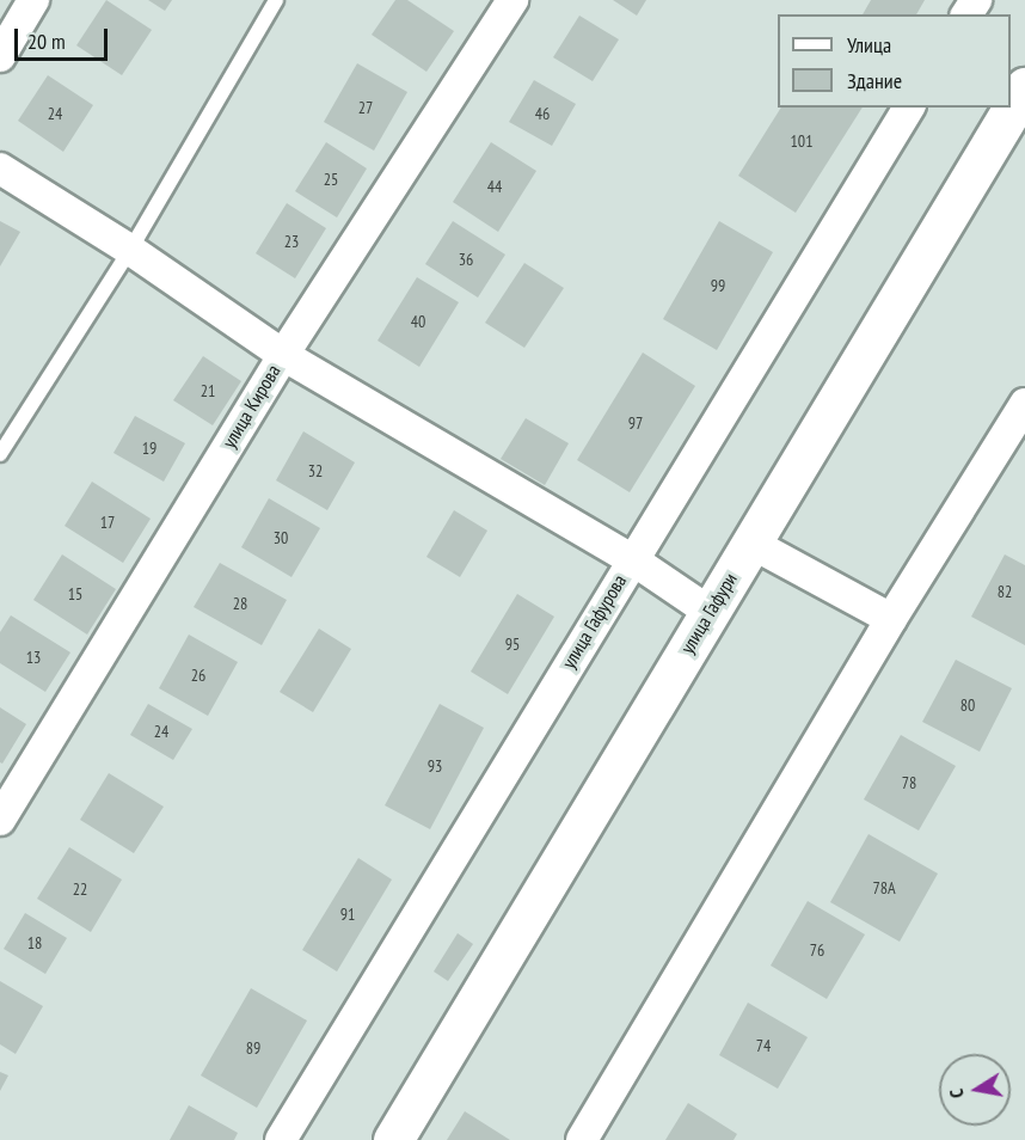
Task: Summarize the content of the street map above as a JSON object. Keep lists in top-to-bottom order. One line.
{"streets":{"main road":["улица Гафури"],"street":["улица Кирова","улица Гафурова"]},"house_numbers":["27","24","46","101","25","44","23","36","99","40","21","97","19","32","17","30","82","15","28","95","13","26","80","24","93","78","78А","22","91","18","76","74","89"],"legend":["Улица","Здание"],"scale_bar":"20 m","north":"left"}
